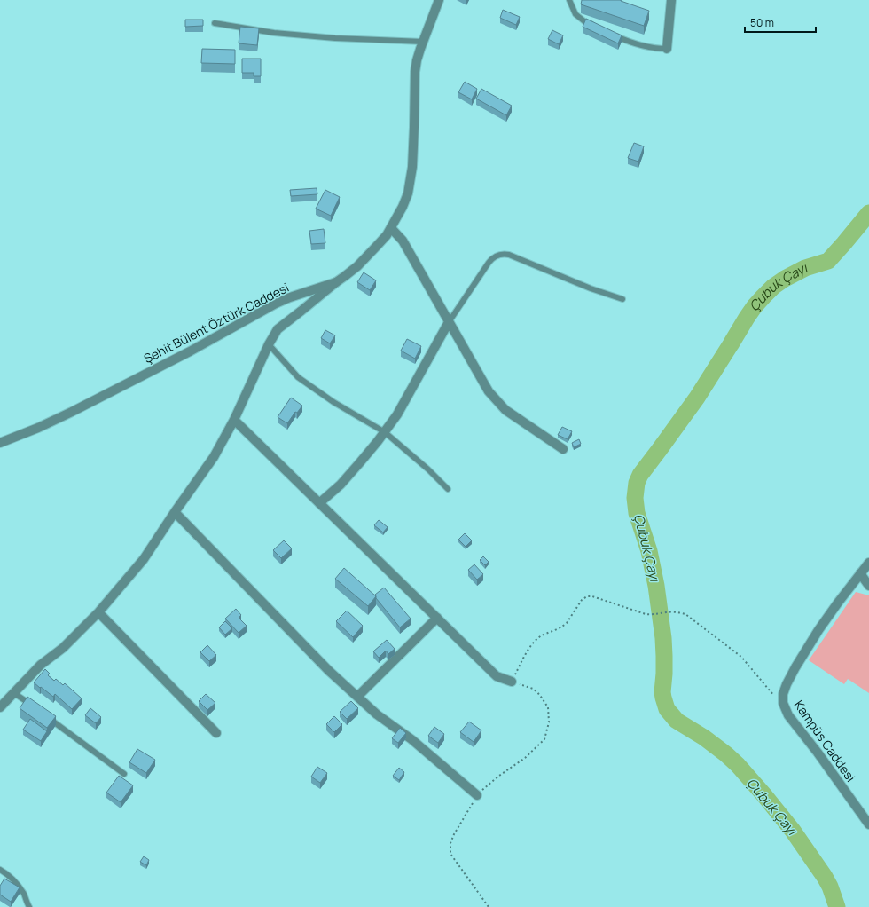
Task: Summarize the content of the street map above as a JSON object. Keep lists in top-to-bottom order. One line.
{"streets":{"street":["Şehit Bülent Öztürk Caddesi","Kampüs Caddesi"]},"water":["Çubuk Çayı"],"scale_bar":"50 m"}
